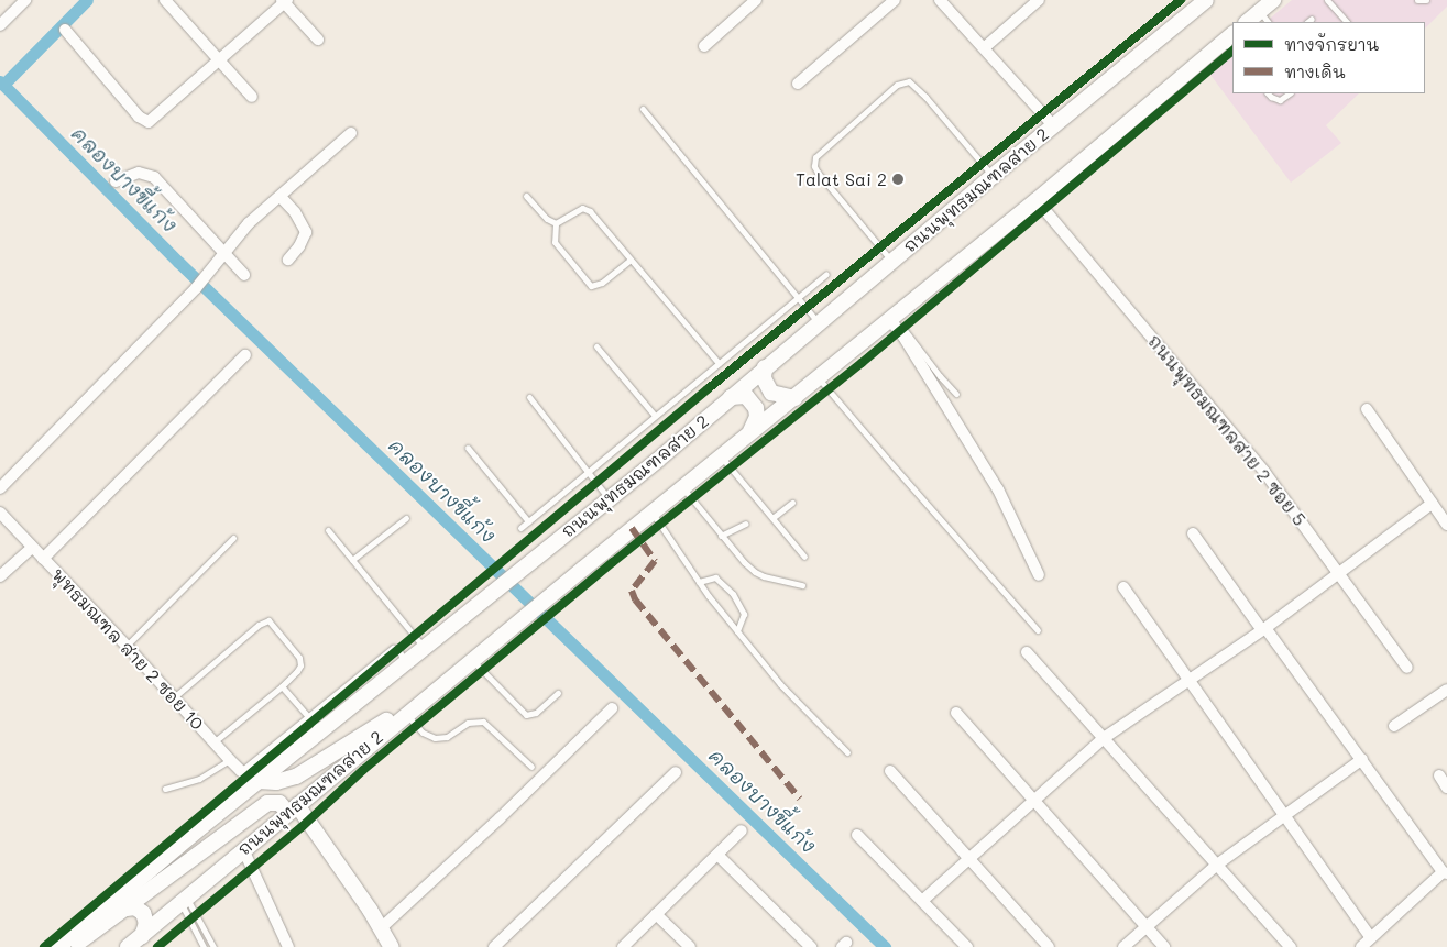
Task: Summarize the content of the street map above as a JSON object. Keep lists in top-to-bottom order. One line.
{"streets":{"main road":["ถนนพุทธมณฑลสาย 2"],"street":["ถนนพุทธมณฑลสาย 2 ซอย 5","พุทธมณฑล สาย 2 ซอย 10"]},"crossings":[["ถนนพุทธมณฑลสาย 2","ถนนพุทธมณฑลสาย 2 ซอย 5"],["ถนนพุทธมณฑลสาย 2","พุทธมณฑล สาย 2 ซอย 10"]],"water":["คลองบางขี้แก้ง"],"places":["Talat Sai 2"],"legend":["ทางจักรยาน","ทางเดิน"]}
